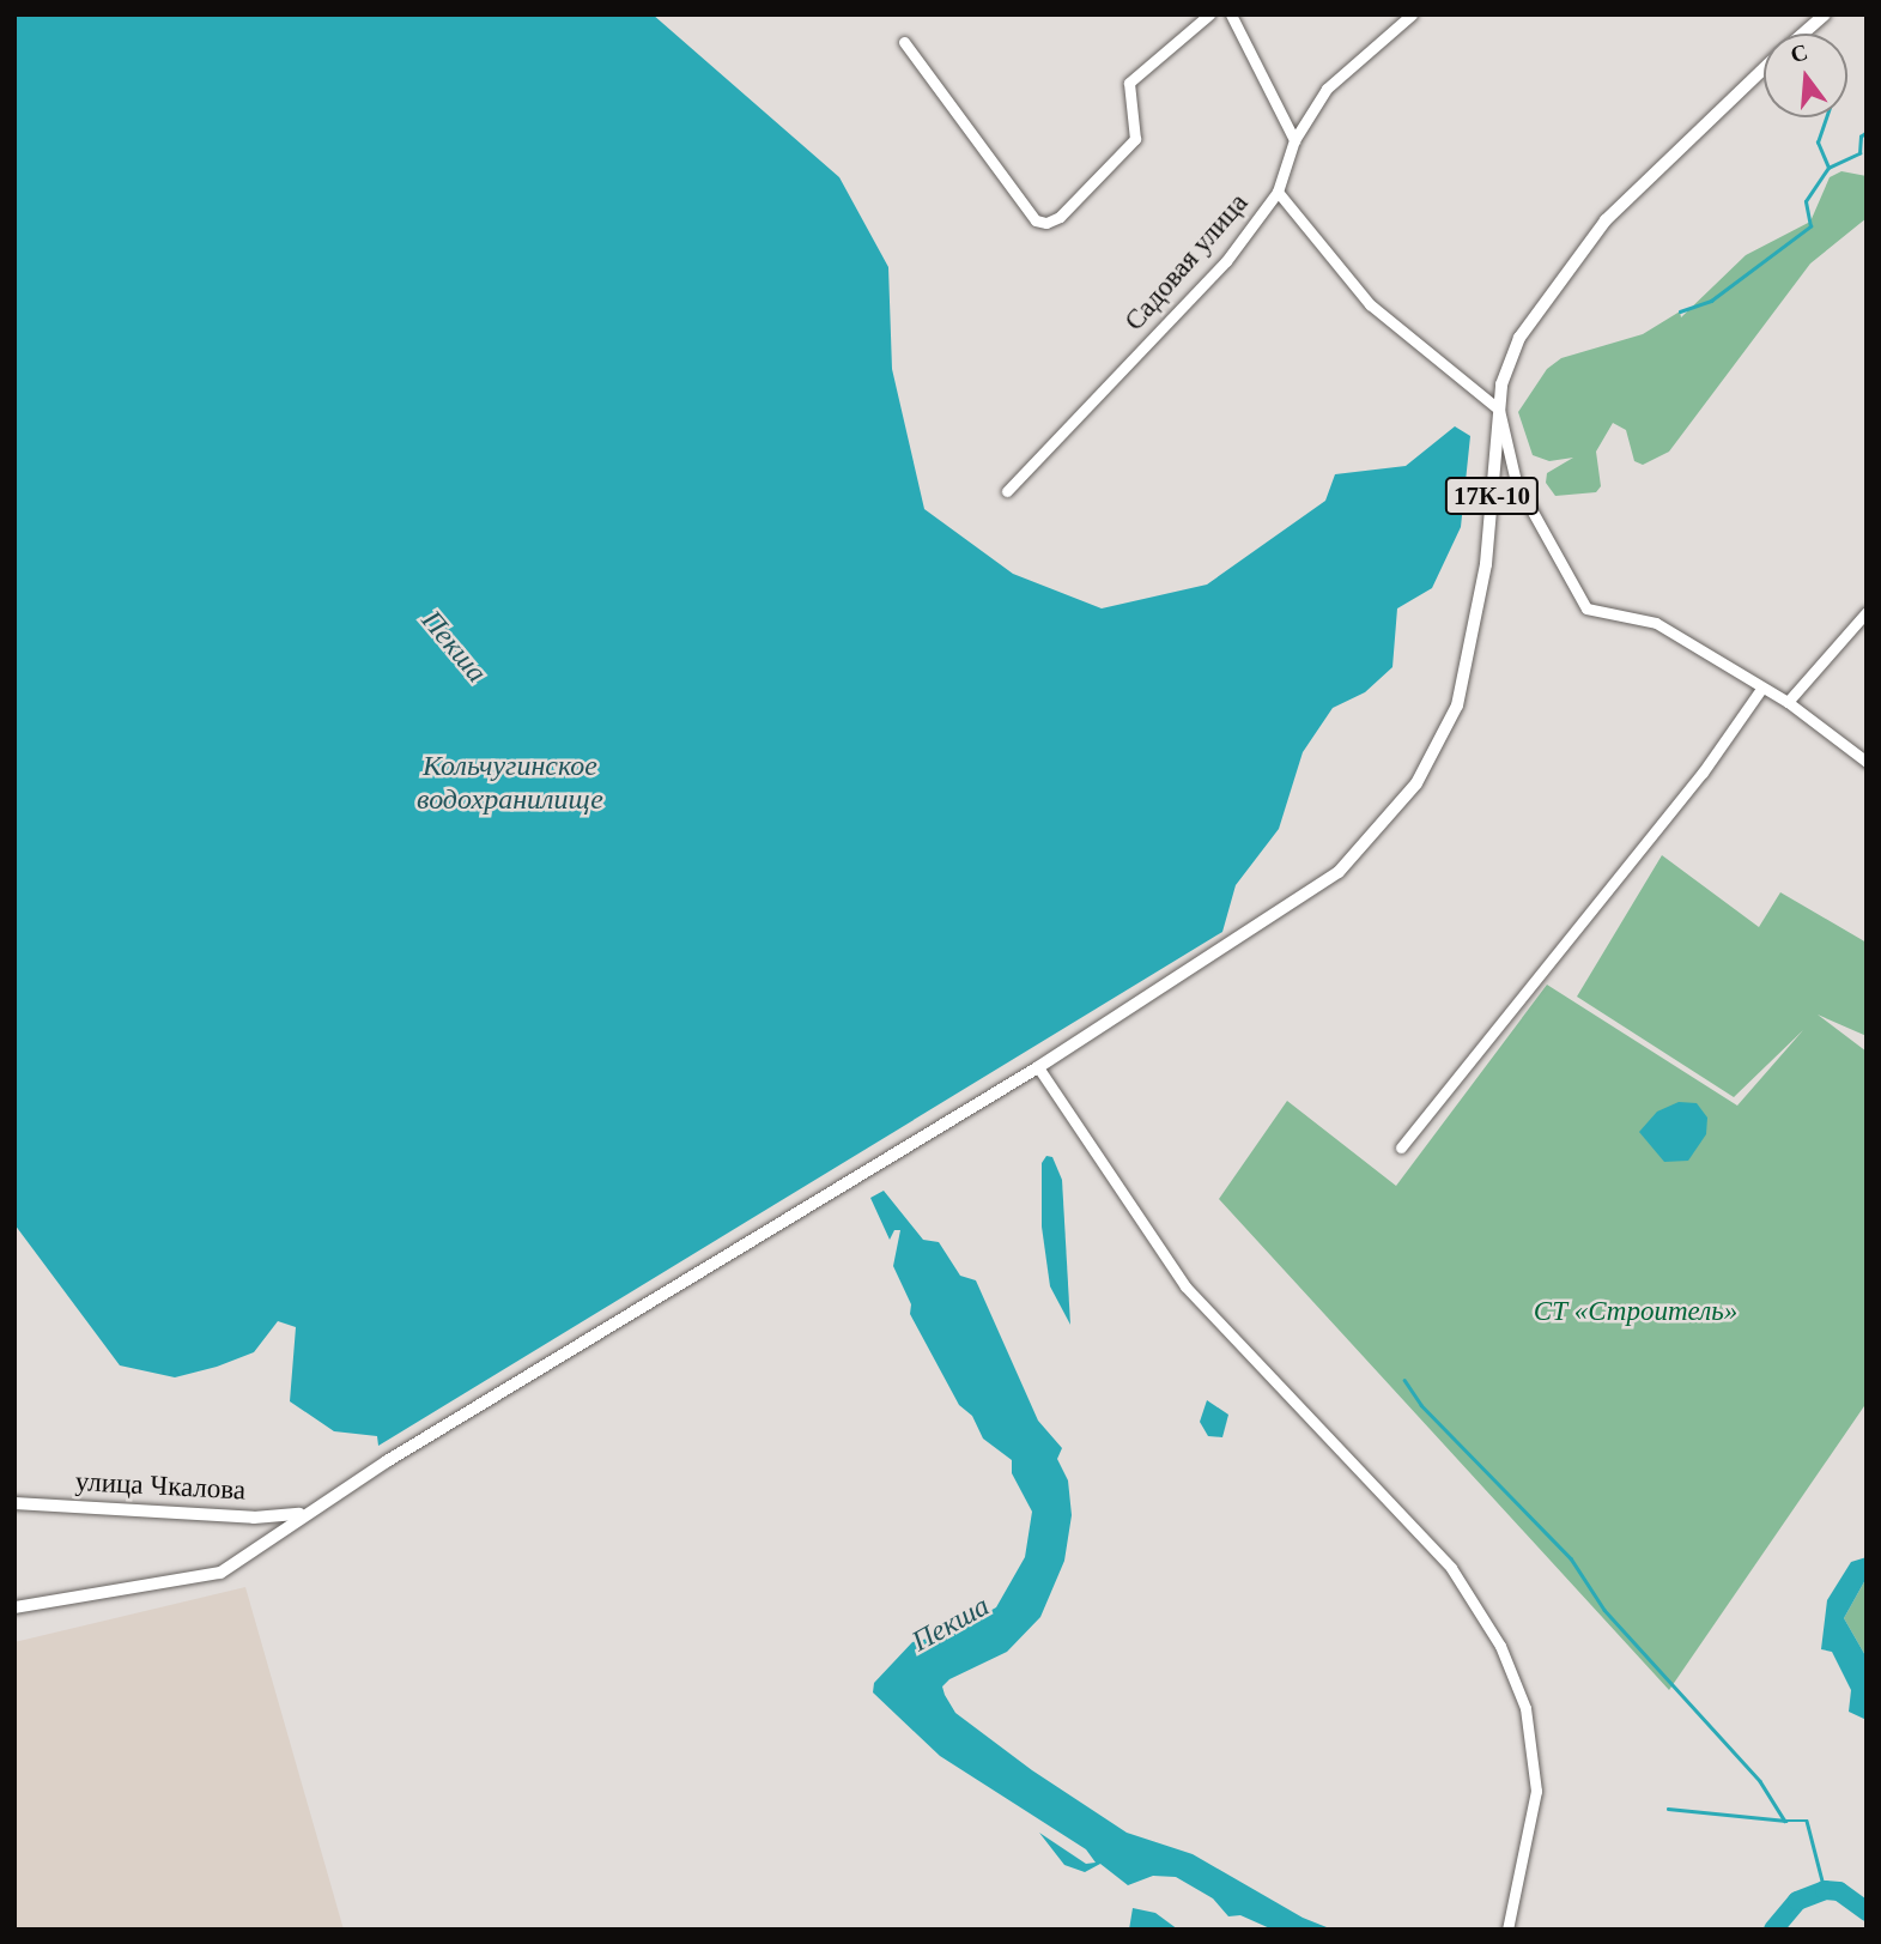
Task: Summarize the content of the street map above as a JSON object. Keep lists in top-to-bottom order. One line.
{"streets":{"main road":["17К-10","улица Чкалова"],"street":["Садовая улица"]},"water":["Пекша","Кольчугинское водохранилище"],"parks":["СТ «Строитель»"],"north":"top"}
